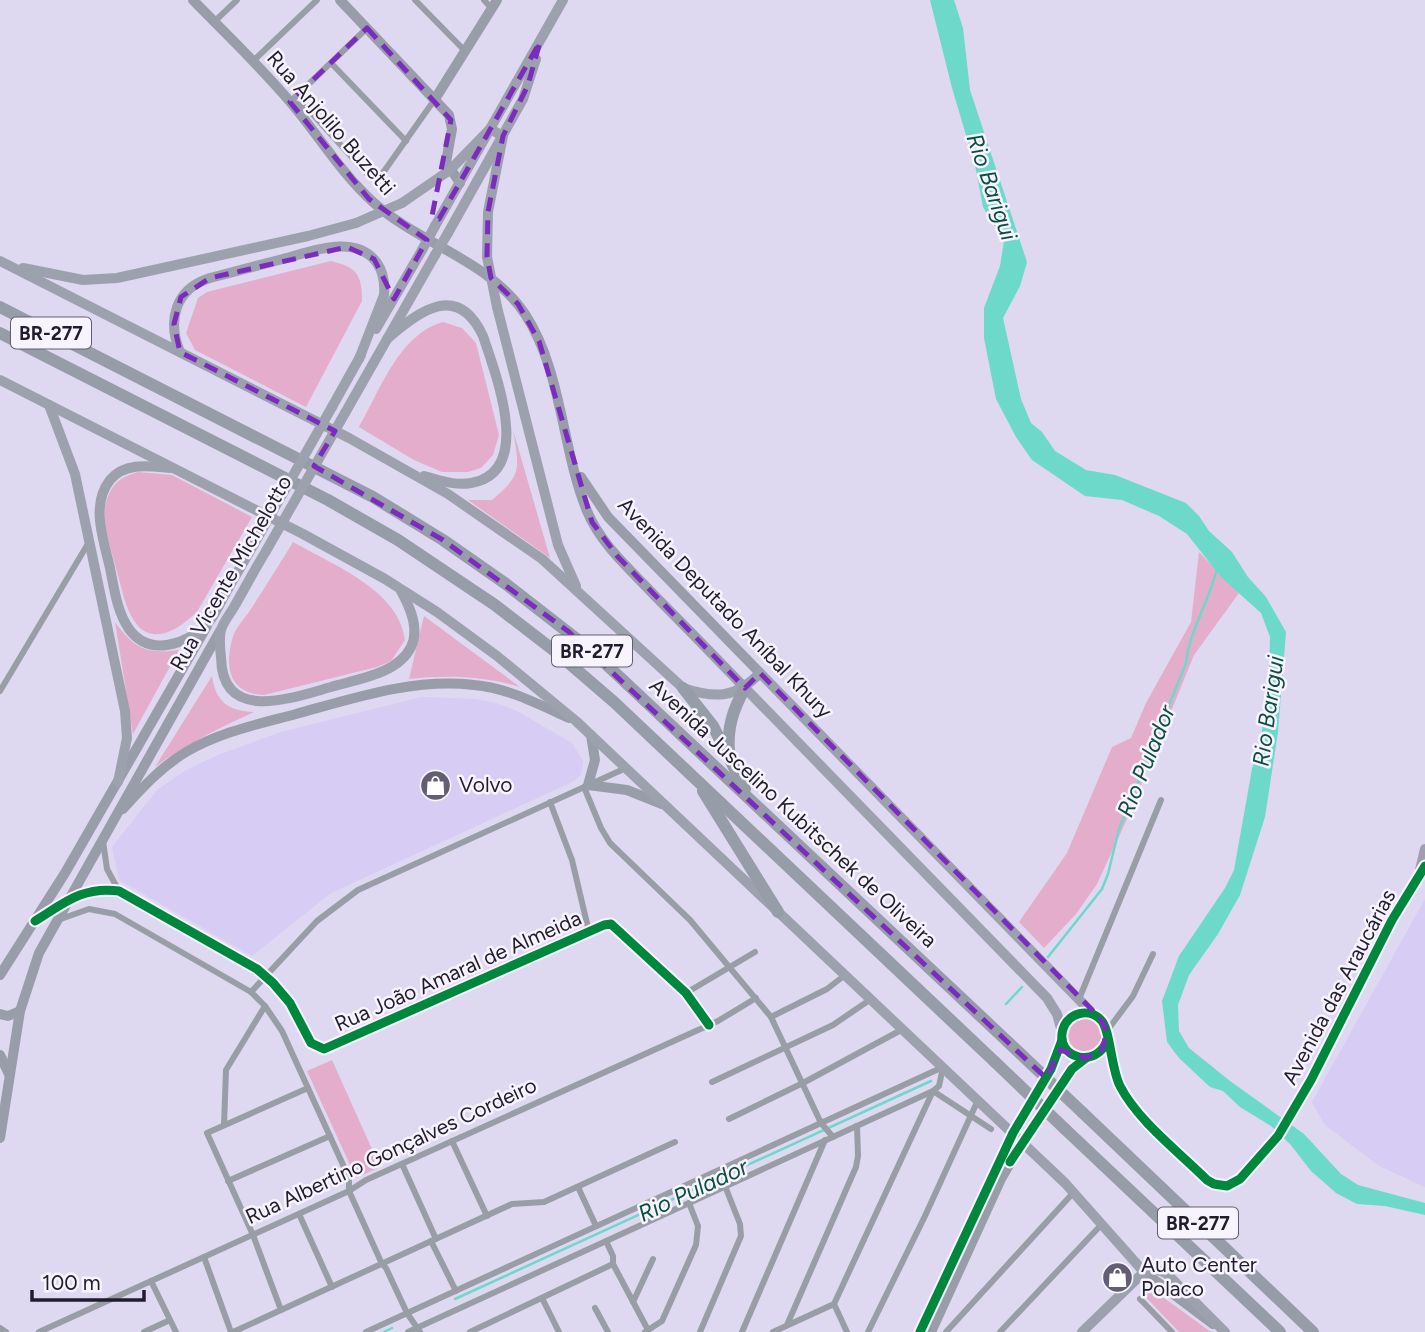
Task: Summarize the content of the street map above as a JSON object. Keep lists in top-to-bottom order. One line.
{"streets":{"highway":["BR-277","Avenida Juscelino Kubitschek de Oliveira"],"main road":["Rua Anjolilo Buzetti","Rua Vicente Michelotto","Avenida Deputado Aníbal Khury","Avenida das Araucárias"],"street":["Rua João Amaral de Almeida","Rua Albertino Gonçalves Cordeiro"]},"crossings":[["Rua Anjolilo Buzetti","Avenida Deputado Aníbal Khury"]],"water":["Rio Barigui","Rio Pulador"],"places":{"shop":["Volvo","Auto Center Polaco"]},"scale_bar":"100 m"}
